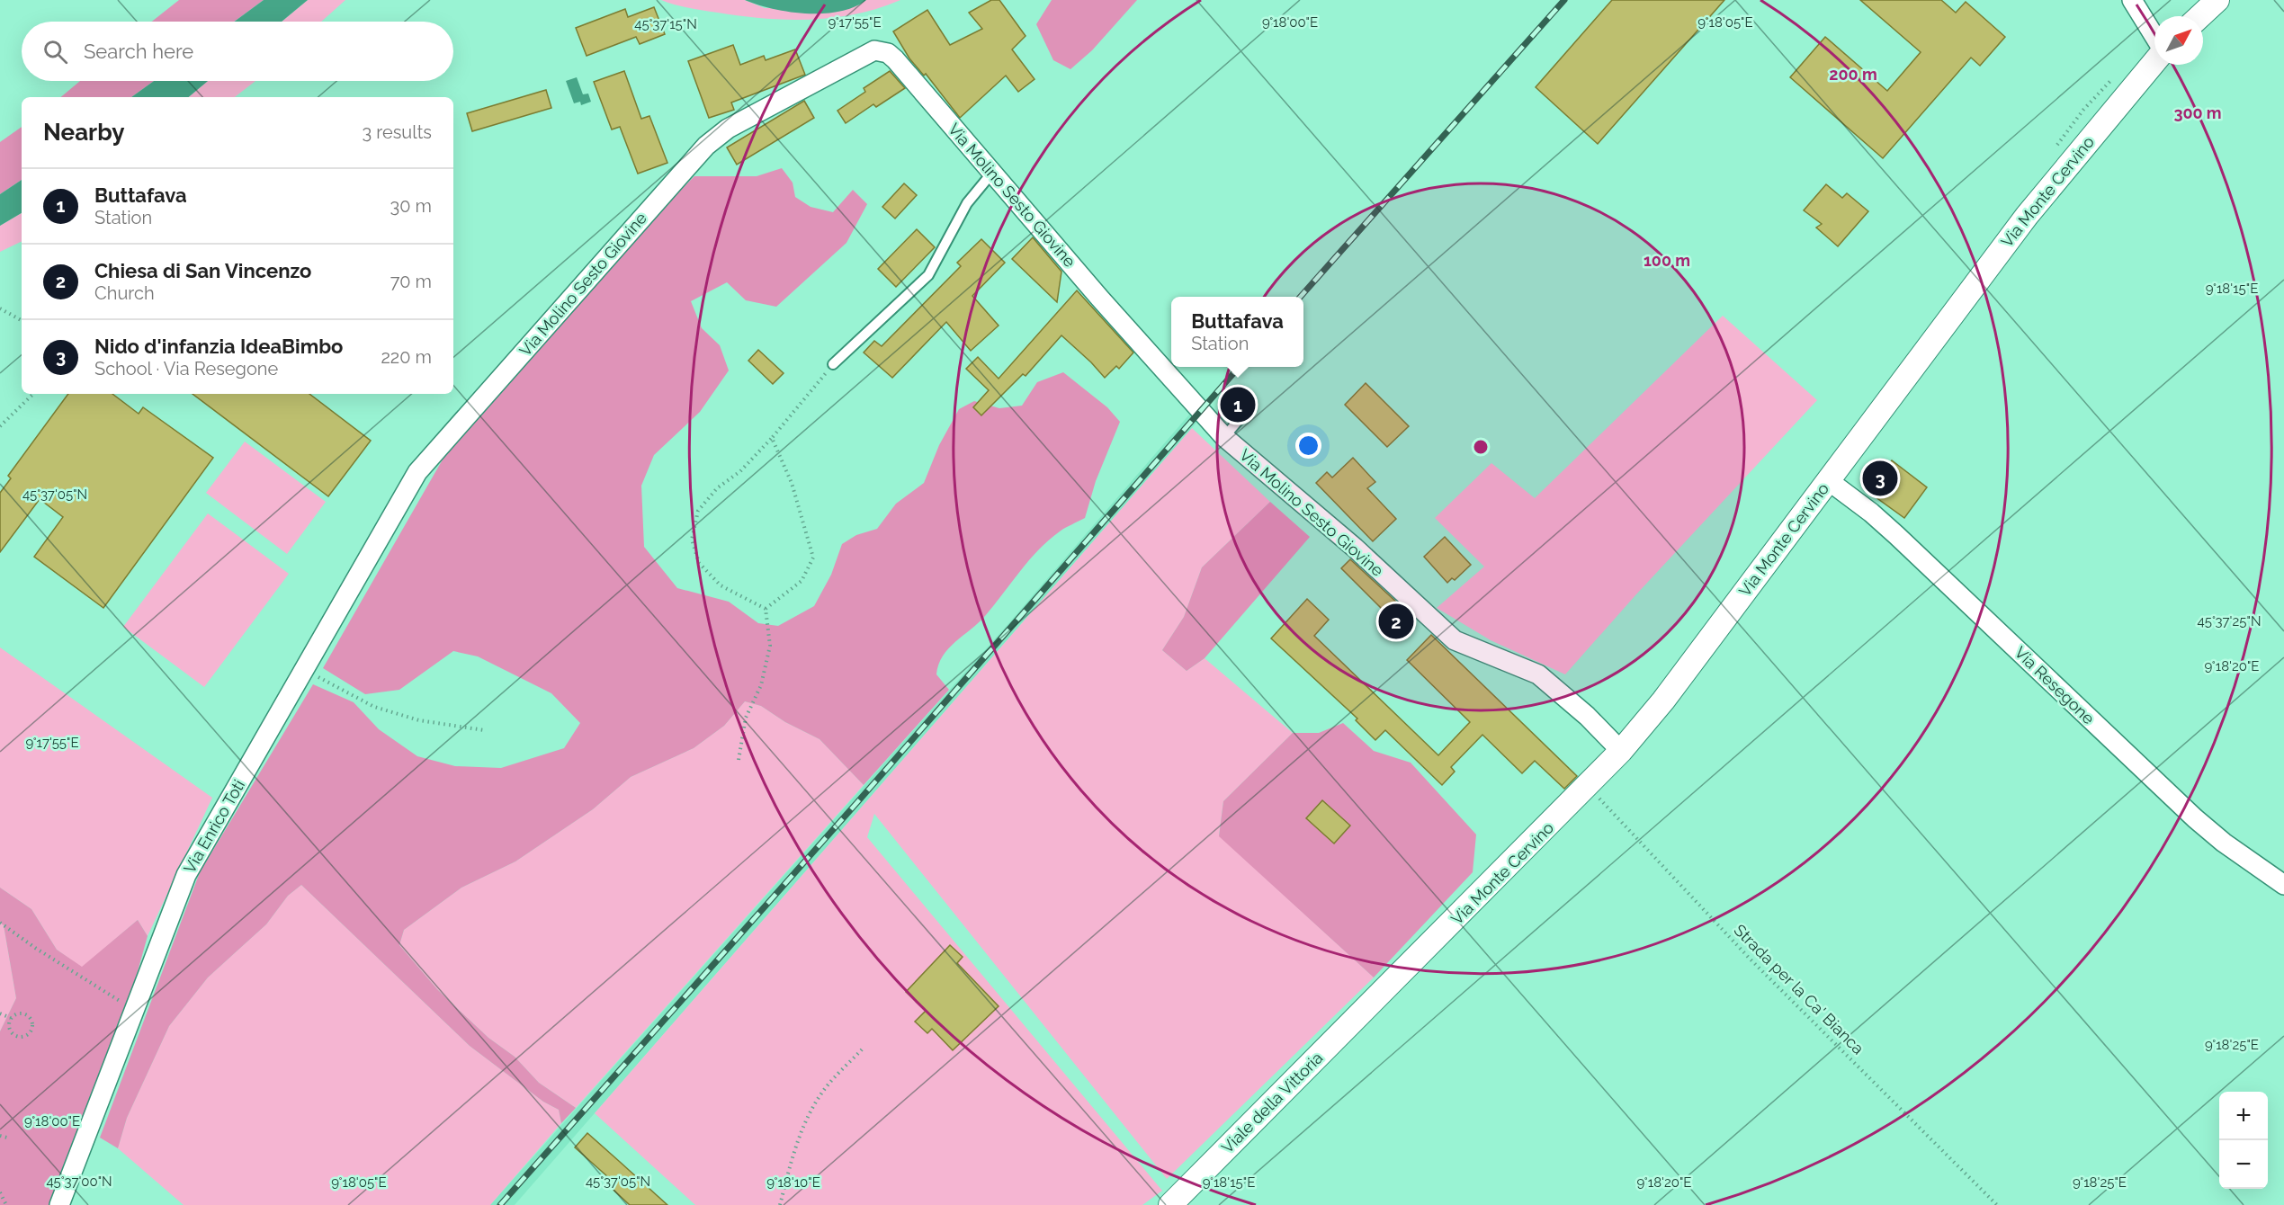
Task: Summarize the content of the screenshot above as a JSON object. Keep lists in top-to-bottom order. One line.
{"streets":{"street":["Via Monte Cervino","Via Molino Sesto Giovine","Via Resegone","Via Enrico Toti","Viale della Vittoria"],"path":["Strada per la Ca' Bianca"]},"crossings":[["Via Monte Cervino","Via Molino Sesto Giovine"],["Via Monte Cervino","Via Resegone"],["Via Monte Cervino","Strada per la Ca' Bianca"],["Via Monte Cervino","Viale della Vittoria"],["Via Molino Sesto Giovine","Via Enrico Toti"]],"north":"top right","page":{"search":"Search here","heading":["Nearby","3 results"],"list":[{"mark":"1","name":"Buttafava","note":"Station","value":"30 m"},{"mark":"2","name":"Chiesa di San Vincenzo","note":"Church","value":"70 m"},{"mark":"3","name":"Nido d'infanzia IdeaBimbo","note":"School · Via Resegone","value":"220 m"}],"popup":["Buttafava","Station"],"pins":["1","3","2"],"map_buttons":["+","−"]},"coordinates":["9°17'55\"E","9°18'00\"E","9°18'05\"E","45°37'15\"N","9°18'15\"E","45°37'05\"N","45°37'25\"N","9°18'20\"E","9°18'25\"E","45°37'00\"N","9°18'10\"E"],"rings":["200 m","300 m","100 m"]}
